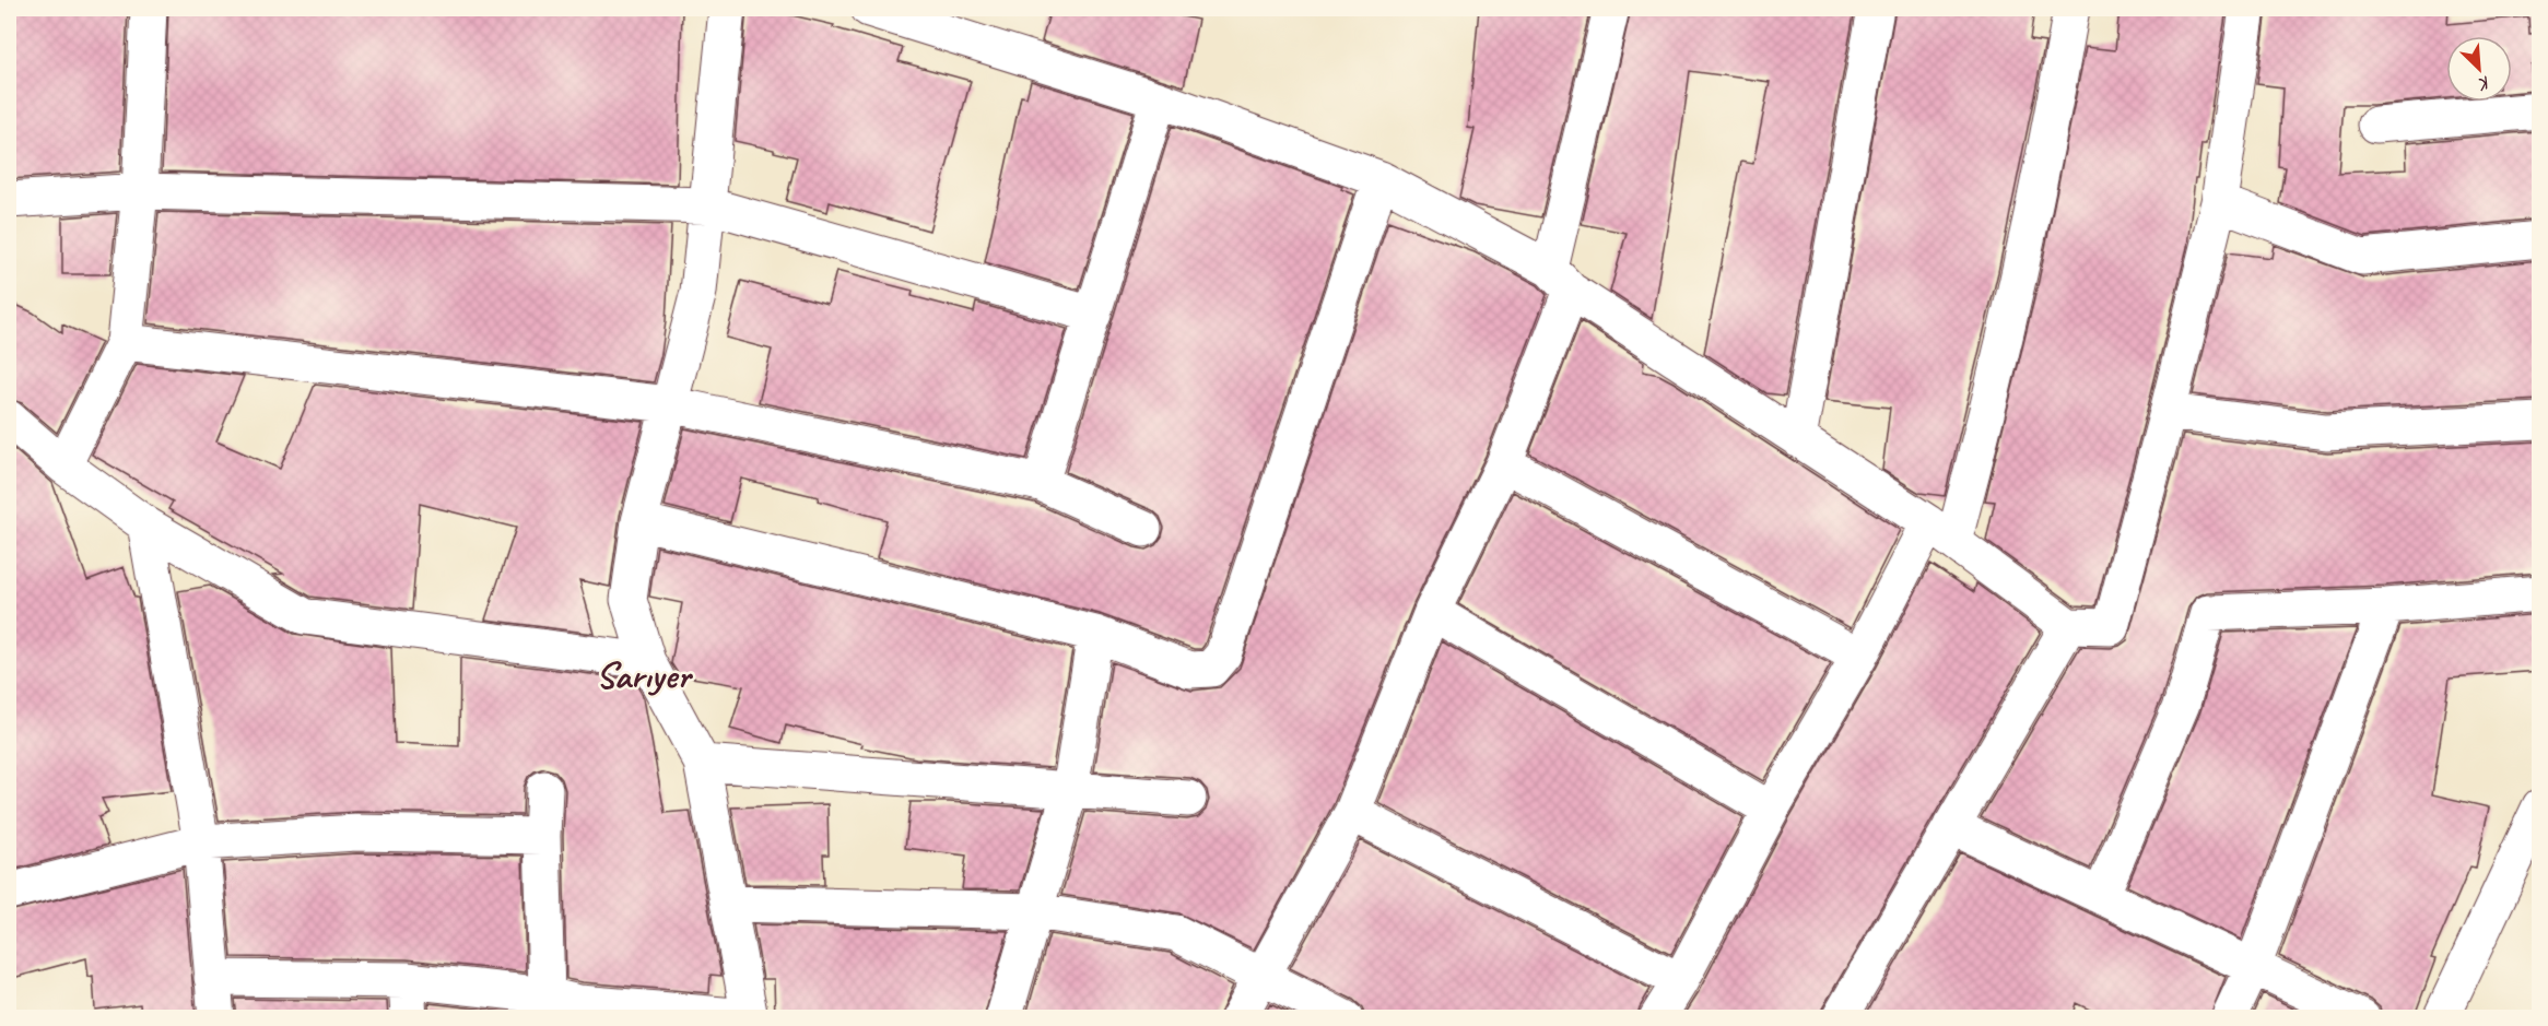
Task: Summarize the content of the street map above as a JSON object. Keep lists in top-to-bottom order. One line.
{"districts":["Sarıyer"],"north":"bottom right"}
